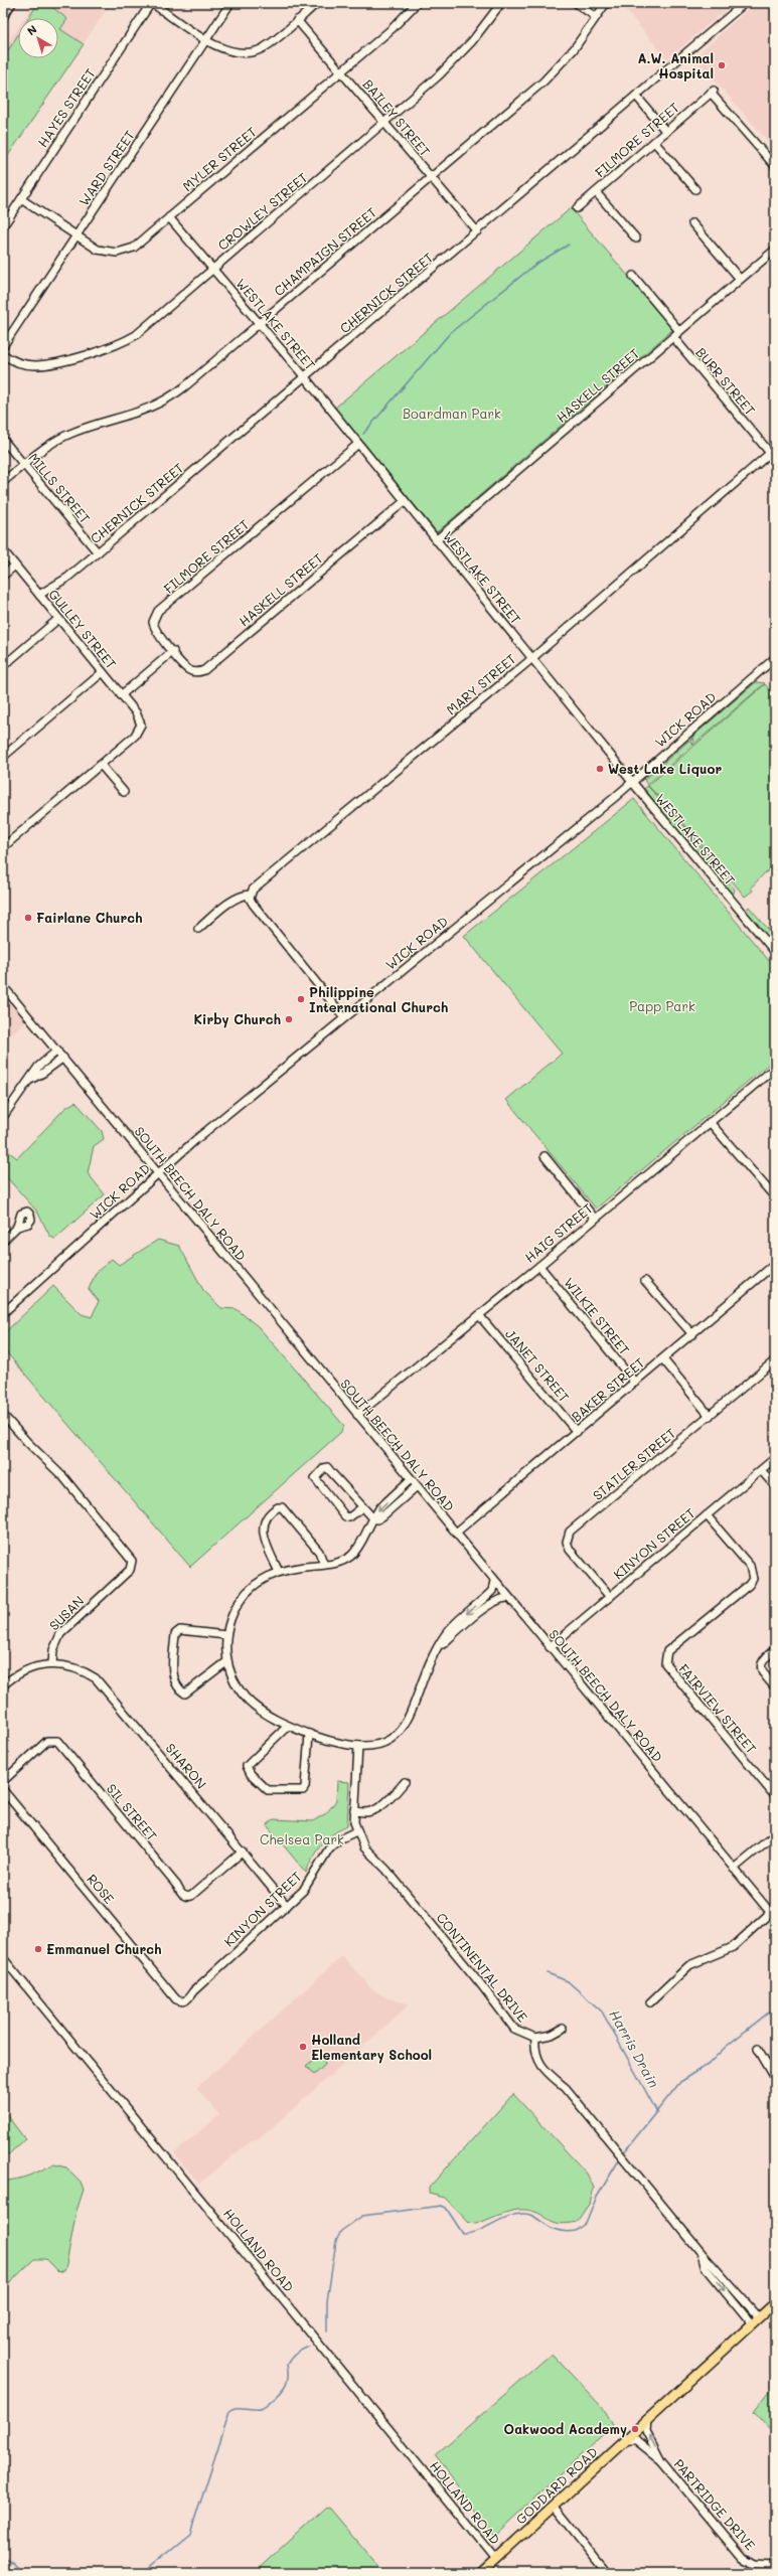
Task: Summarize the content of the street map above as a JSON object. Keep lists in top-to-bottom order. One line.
{"streets":{"main road":["GODDARD ROAD"],"street":["HAYES STREET","BAILEY STREET","FILMORE STREET","MYLER STREET","WARD STREET","CROWLEY STREET","CHAMPAIGN STREET","CHERNICK STREET","WESTLAKE STREET","BURR STREET","HASKELL STREET","MILLS STREET","GULLEY STREET","MARY STREET","WICK ROAD","SOUTH BEECH DALY ROAD","HAIG STREET","WILKIE STREET","JANET STREET","BAKER STREET","STATLER STREET","KINYON STREET","SUSAN","FAIRVIEW STREET","SHARON","SIL STREET","ROSE","CONTINENTAL DRIVE","HOLLAND ROAD","PARTRIDGE DRIVE"]},"crossings":[["HAYES STREET","MYLER STREET"],["BAILEY STREET","MYLER STREET"],["BAILEY STREET","CROWLEY STREET"],["BAILEY STREET","CHAMPAIGN STREET"],["BAILEY STREET","CHERNICK STREET"],["FILMORE STREET","WESTLAKE STREET"],["FILMORE STREET","HASKELL STREET"],["MYLER STREET","WARD STREET"],["MYLER STREET","WESTLAKE STREET"],["CROWLEY STREET","WESTLAKE STREET"],["CHAMPAIGN STREET","WESTLAKE STREET"],["CHAMPAIGN STREET","MILLS STREET"],["CHERNICK STREET","WESTLAKE STREET"],["CHERNICK STREET","MILLS STREET"],["CHERNICK STREET","GULLEY STREET"],["WESTLAKE STREET","HASKELL STREET"],["WESTLAKE STREET","MARY STREET"],["WESTLAKE STREET","WICK ROAD"],["BURR STREET","HASKELL STREET"],["BURR STREET","MARY STREET"],["WICK ROAD","SOUTH BEECH DALY ROAD"],["SOUTH BEECH DALY ROAD","HAIG STREET"],["SOUTH BEECH DALY ROAD","BAKER STREET"],["SOUTH BEECH DALY ROAD","KINYON STREET"],["HAIG STREET","WILKIE STREET"],["HAIG STREET","JANET STREET"],["WILKIE STREET","BAKER STREET"],["JANET STREET","BAKER STREET"],["STATLER STREET","KINYON STREET"],["KINYON STREET","FAIRVIEW STREET"],["KINYON STREET","SHARON"],["KINYON STREET","ROSE"],["KINYON STREET","CONTINENTAL DRIVE"],["SUSAN","SHARON"],["SHARON","SIL STREET"],["HOLLAND ROAD","GODDARD ROAD"]],"water":["Harris Drain"],"parks":["Boardman Park","Papp Park","Chelsea Park"],"places":["A.W. Animal Hospital","West Lake Liquor","Fairlane Church","Philippine International Church","Kirby Church","Emmanuel Church","Holland Elementary School","Oakwood Academy"],"north":"top left"}
